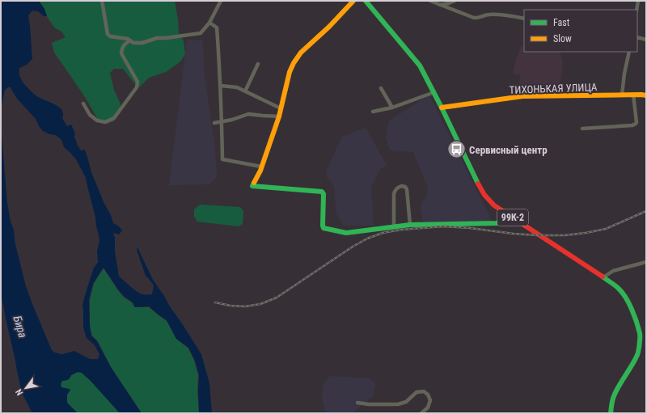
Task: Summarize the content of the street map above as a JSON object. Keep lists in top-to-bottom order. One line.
{"streets":{"street":["ТИХОНЬКАЯ УЛИЦА","99К-2"]},"crossings":[["ТИХОНЬКАЯ УЛИЦА","99К-2"]],"water":["Бира"],"places":{"bus stop":["Сервисный центр"]},"legend":["Fast","Slow"],"north":"bottom left"}
